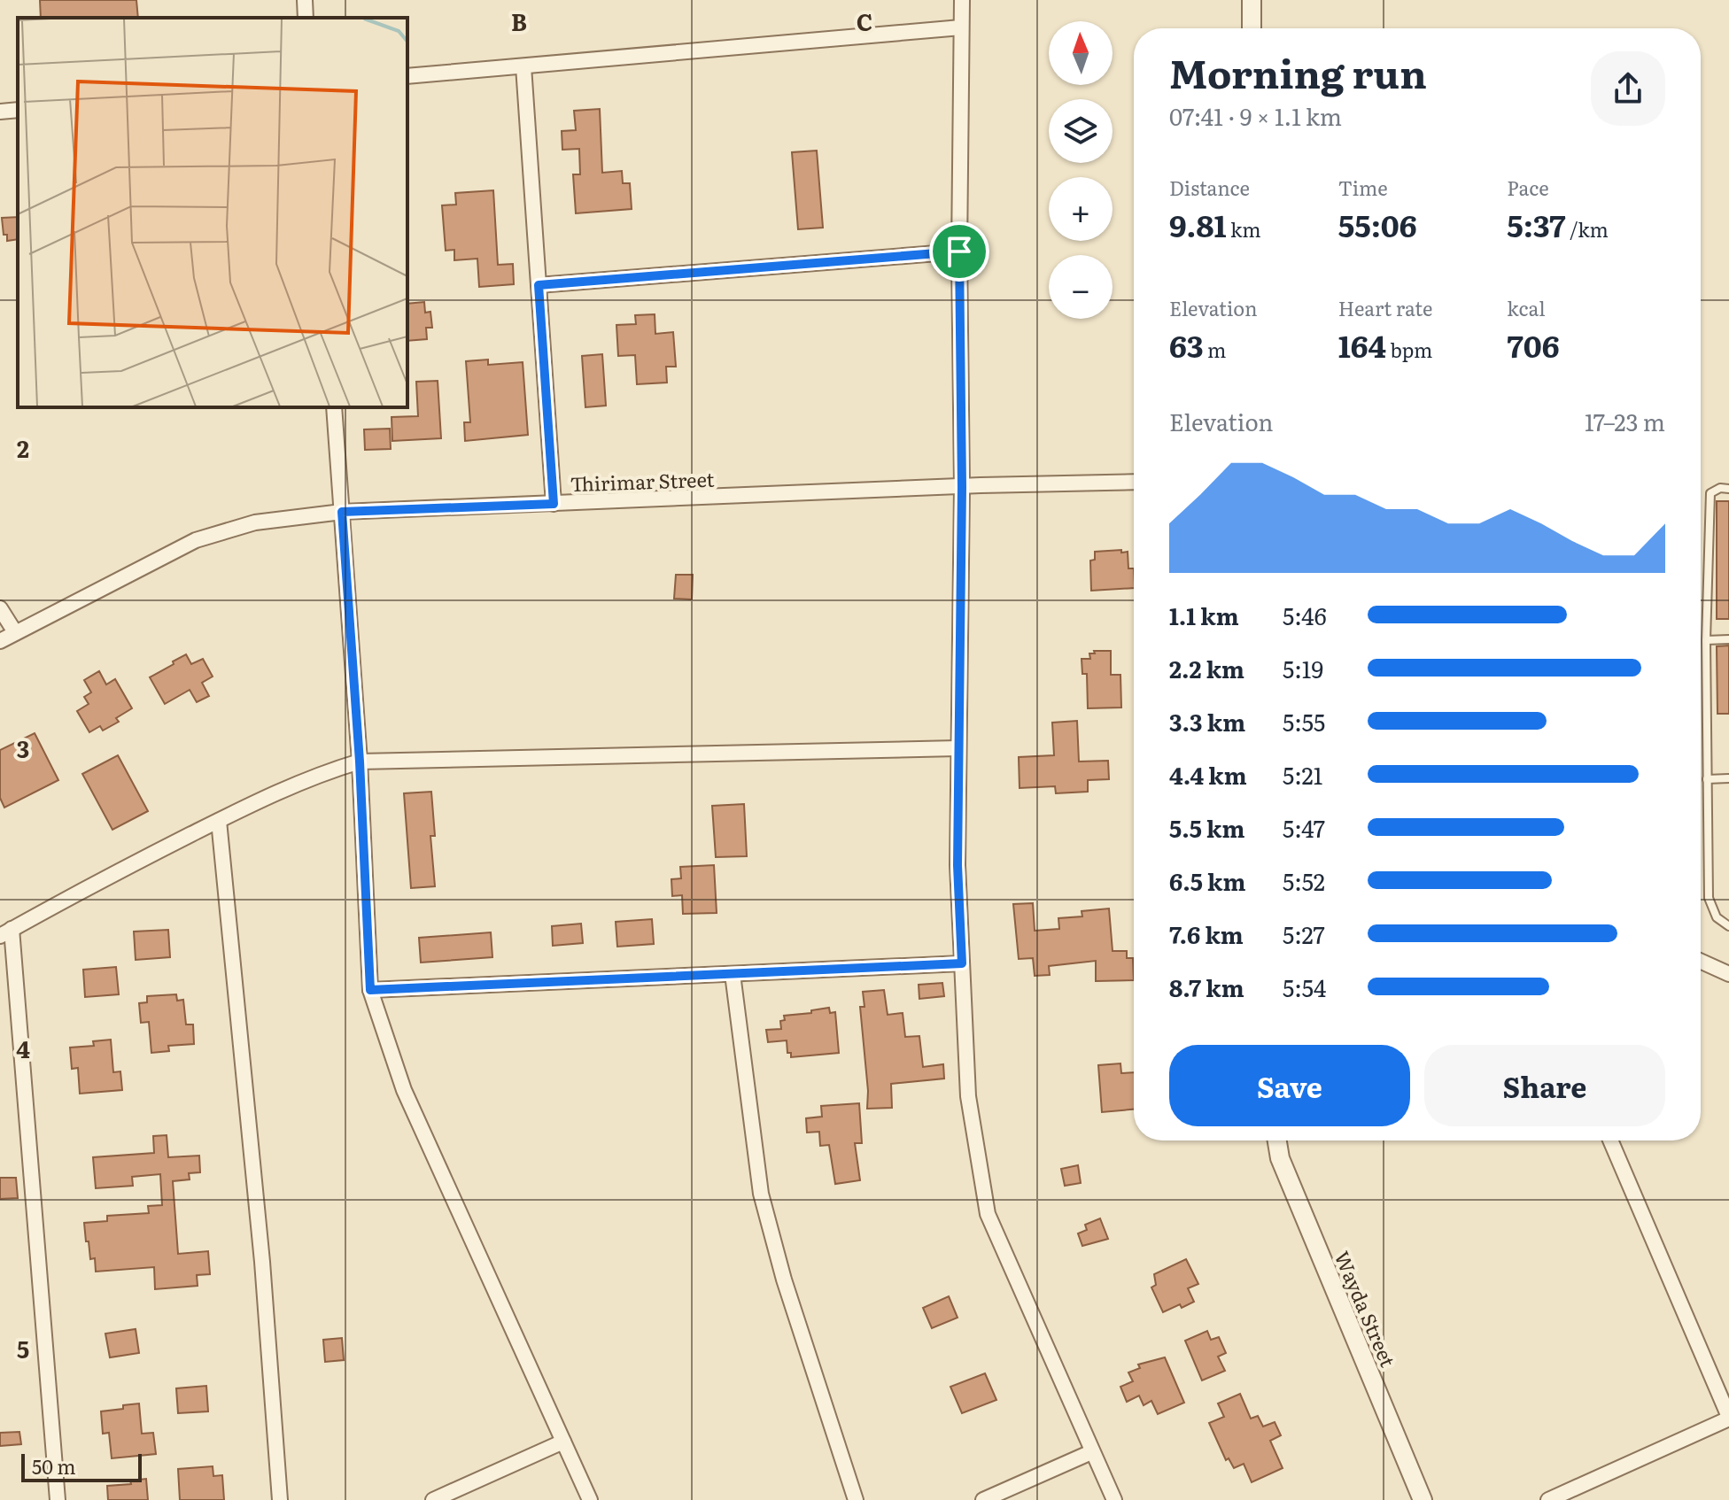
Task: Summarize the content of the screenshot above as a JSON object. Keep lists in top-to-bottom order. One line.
{"streets":{"street":["Thirimar Street","Wayda Street"]},"scale_bar":"50 m","north":"top","page":{"map_buttons":["+","−"],"heading":["Morning run","07:41 · 9 × 1.1 km"],"stats":[["Distance","9.81 km"],["Time","55:06"],["Pace","5:37 /km"],["Elevation","63 m"],["Heart rate","164 bpm"],["kcal","706"]],"chart":["Elevation","17–23 m"],"list":[{"name":"1.1 km","note":"5:46"},{"name":"2.2 km","note":"5:19"},{"name":"3.3 km","note":"5:55"},{"name":"4.4 km","note":"5:21"},{"name":"5.5 km","note":"5:47"},{"name":"6.5 km","note":"5:52"},{"name":"7.6 km","note":"5:27"},{"name":"8.7 km","note":"5:54"}],"buttons":["Save","Share"],"scale":"50 m"},"grid":{"columns":["B","C"],"rows":["2","3","4","5"]}}
